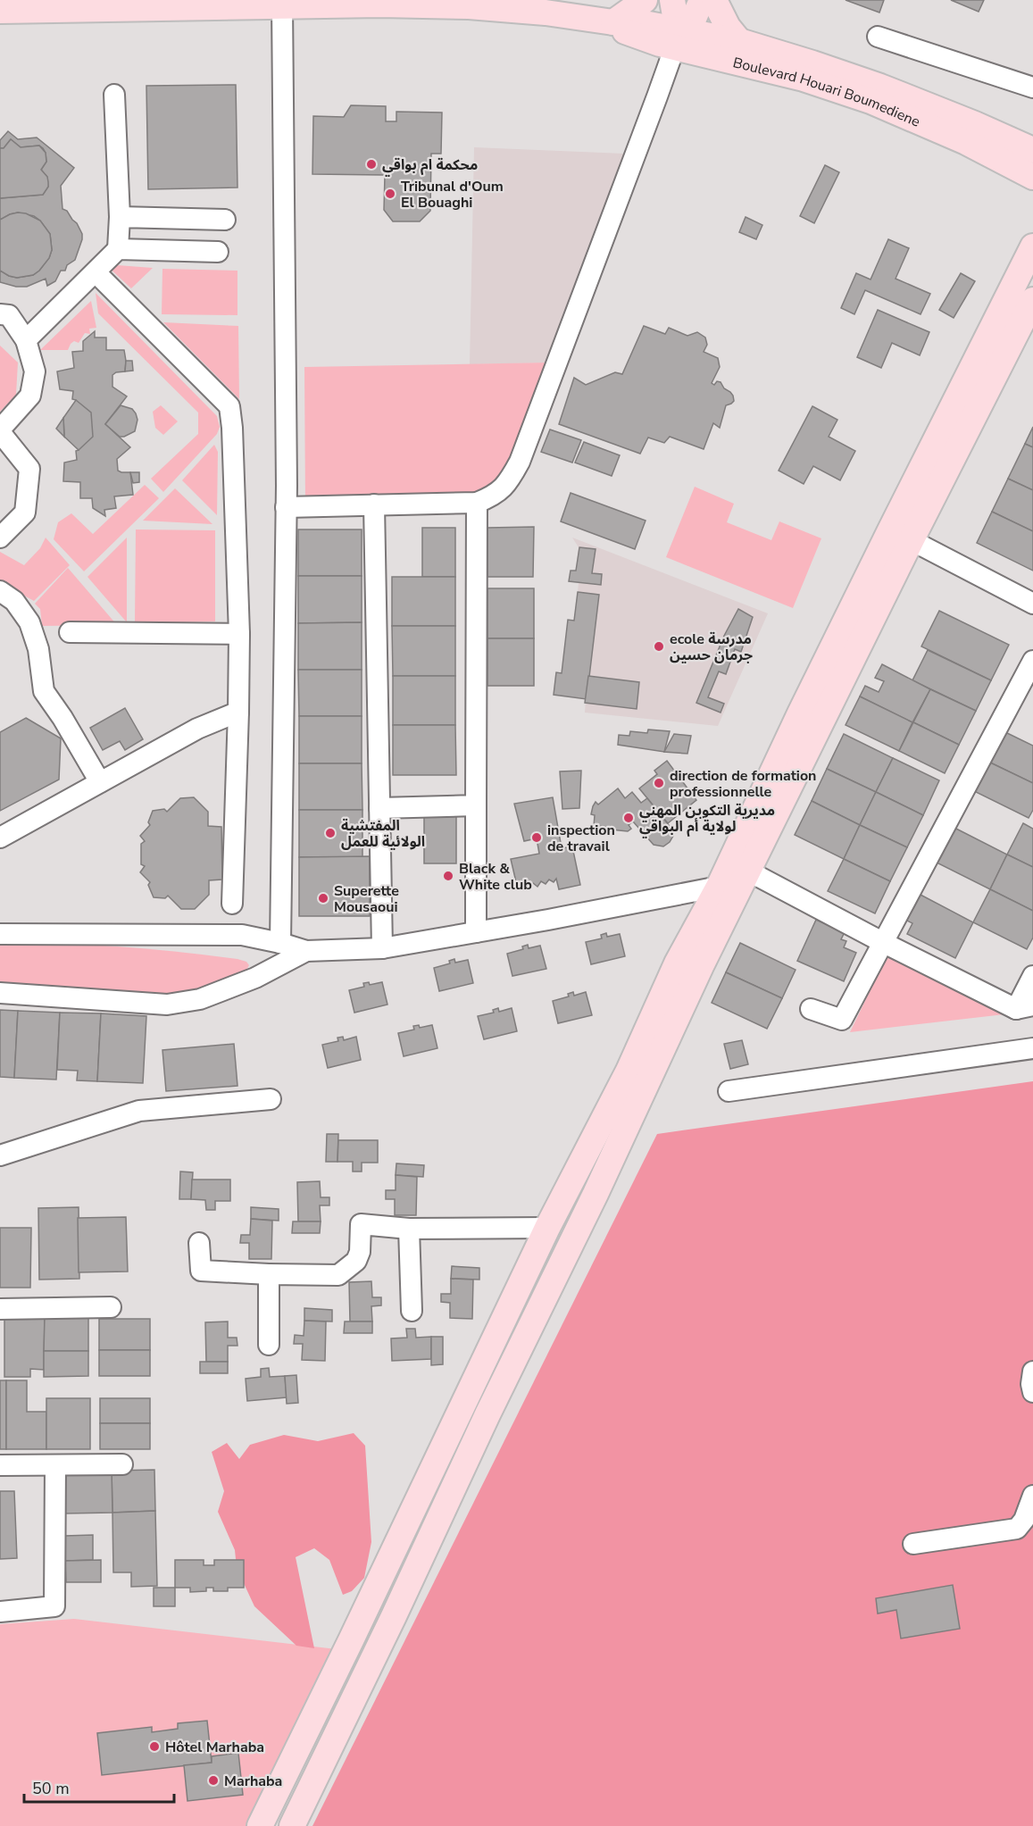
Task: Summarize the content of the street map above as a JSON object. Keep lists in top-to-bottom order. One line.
{"streets":{"main road":["Boulevard Houari Boumediene"]},"places":["محكمة ام بواقي","Tribunal d'Oum El Bouaghi","ecole مدرسة جرمان حسين","direction de formation professionnelle","مديرية التكوين المهني لولاية أم البواقي","المفتشية الولائية للعمل","inspection de travail","Black & White club","Superette Mousaoui","Hôtel Marhaba","Marhaba"],"scale_bar":"50 m"}
